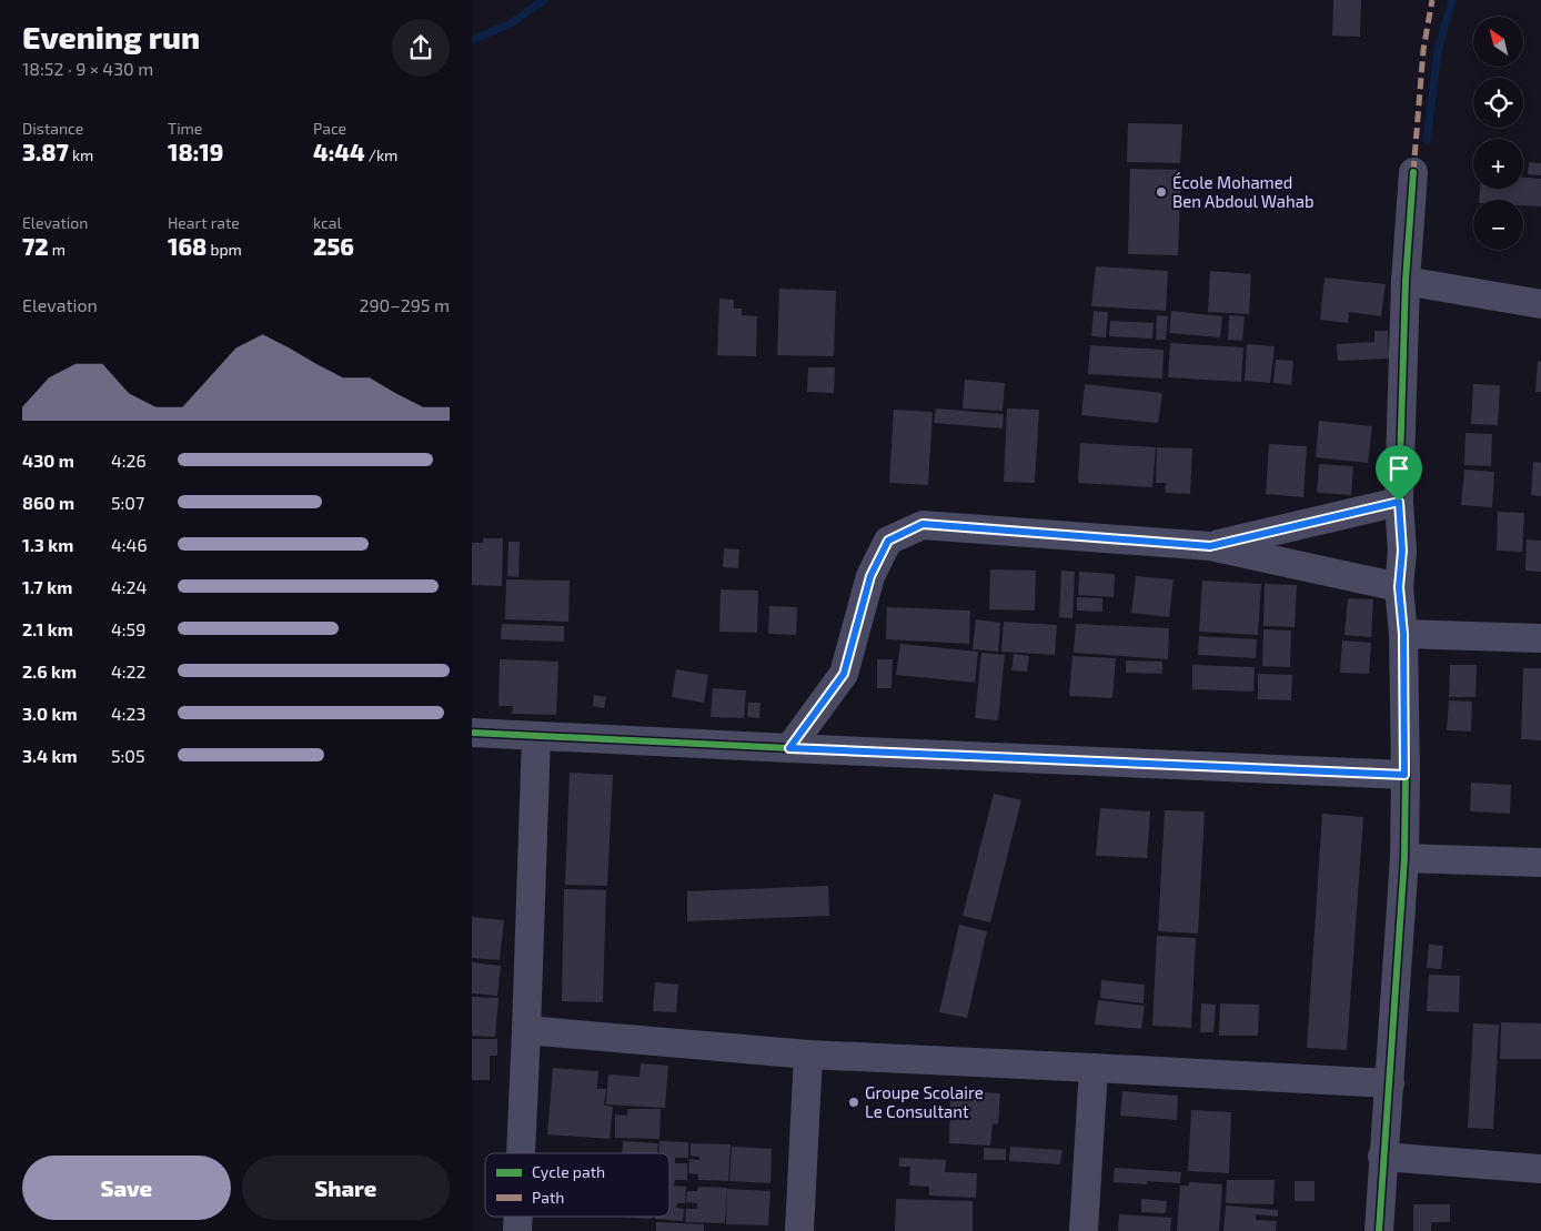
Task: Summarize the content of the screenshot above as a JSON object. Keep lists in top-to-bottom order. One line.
{"places":["École Mohamed Ben Abdoul Wahab","Groupe Scolaire Le Consultant"],"legend":["Cycle path","Path"],"north":"top left","page":{"heading":["Evening run","18:52 · 9 × 430 m"],"map_buttons":["+","−"],"stats":[["Distance","3.87 km"],["Time","18:19"],["Pace","4:44 /km"],["Elevation","72 m"],["Heart rate","168 bpm"],["kcal","256"]],"chart":["Elevation","290–295 m"],"list":[{"name":"430 m","note":"4:26"},{"name":"860 m","note":"5:07"},{"name":"1.3 km","note":"4:46"},{"name":"1.7 km","note":"4:24"},{"name":"2.1 km","note":"4:59"},{"name":"2.6 km","note":"4:22"},{"name":"3.0 km","note":"4:23"},{"name":"3.4 km","note":"5:05"}],"buttons":["Save","Share"]}}
